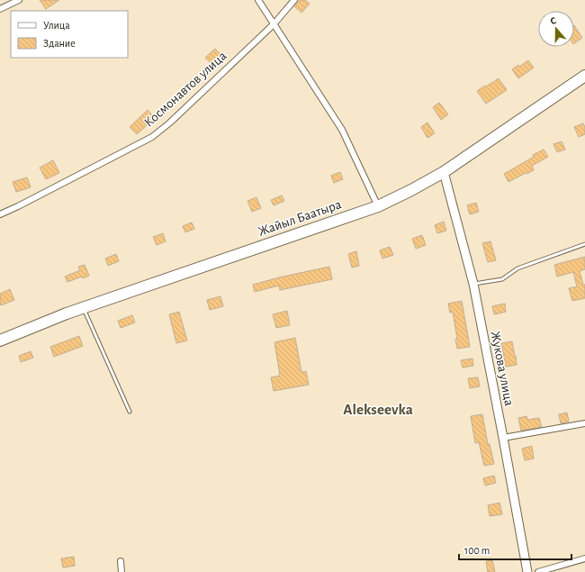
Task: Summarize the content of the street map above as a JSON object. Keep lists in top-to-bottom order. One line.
{"streets":{"highway":["Жайыл Баатыра"],"street":["Космонавтов улица","Жукова улица"]},"crossings":[["Жайыл Баатыра","Жукова улица"]],"districts":["Alekseevka"],"legend":["Улица","Здание"],"scale_bar":"100 m","north":"top"}
